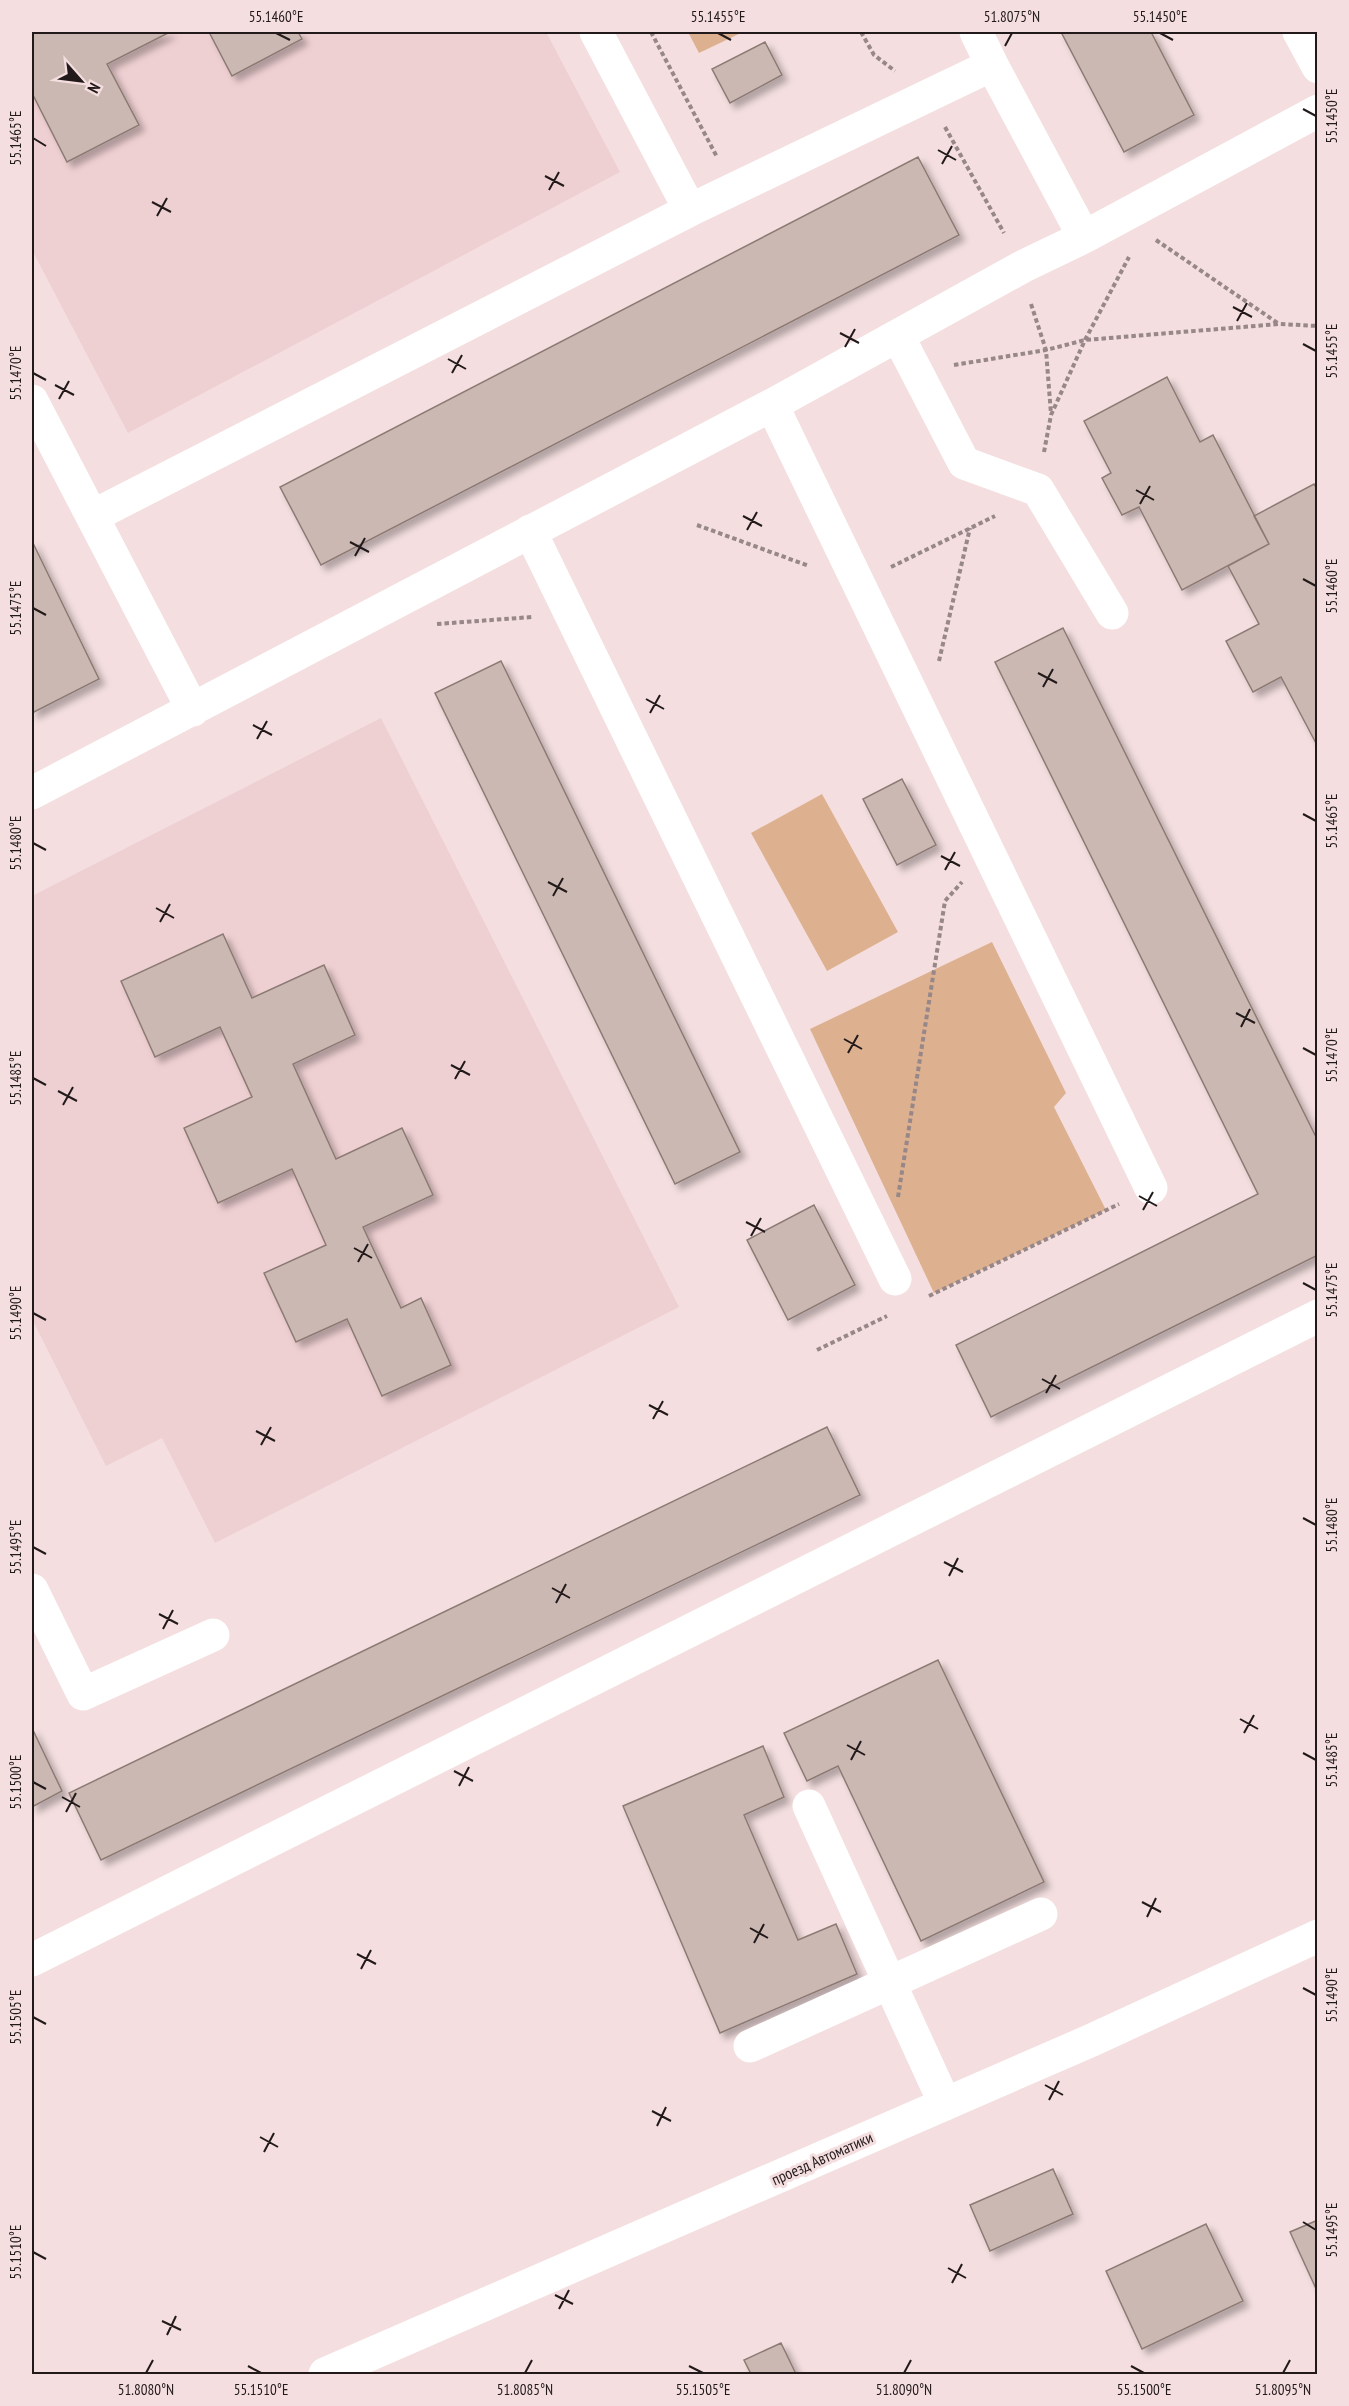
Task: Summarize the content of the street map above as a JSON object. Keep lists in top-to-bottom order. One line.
{"streets":{"street":["проезд Автоматики"]},"north":"bottom right","coordinates":["55.1460°E","55.1455°E","51.8075°N","55.1450°E","55.1465°E","55.1470°E","55.1475°E","55.1480°E","55.1485°E","55.1490°E","55.1495°E","55.1500°E","55.1505°E","55.1510°E","51.8080°N","51.8085°N","51.8090°N","51.8095°N"]}
